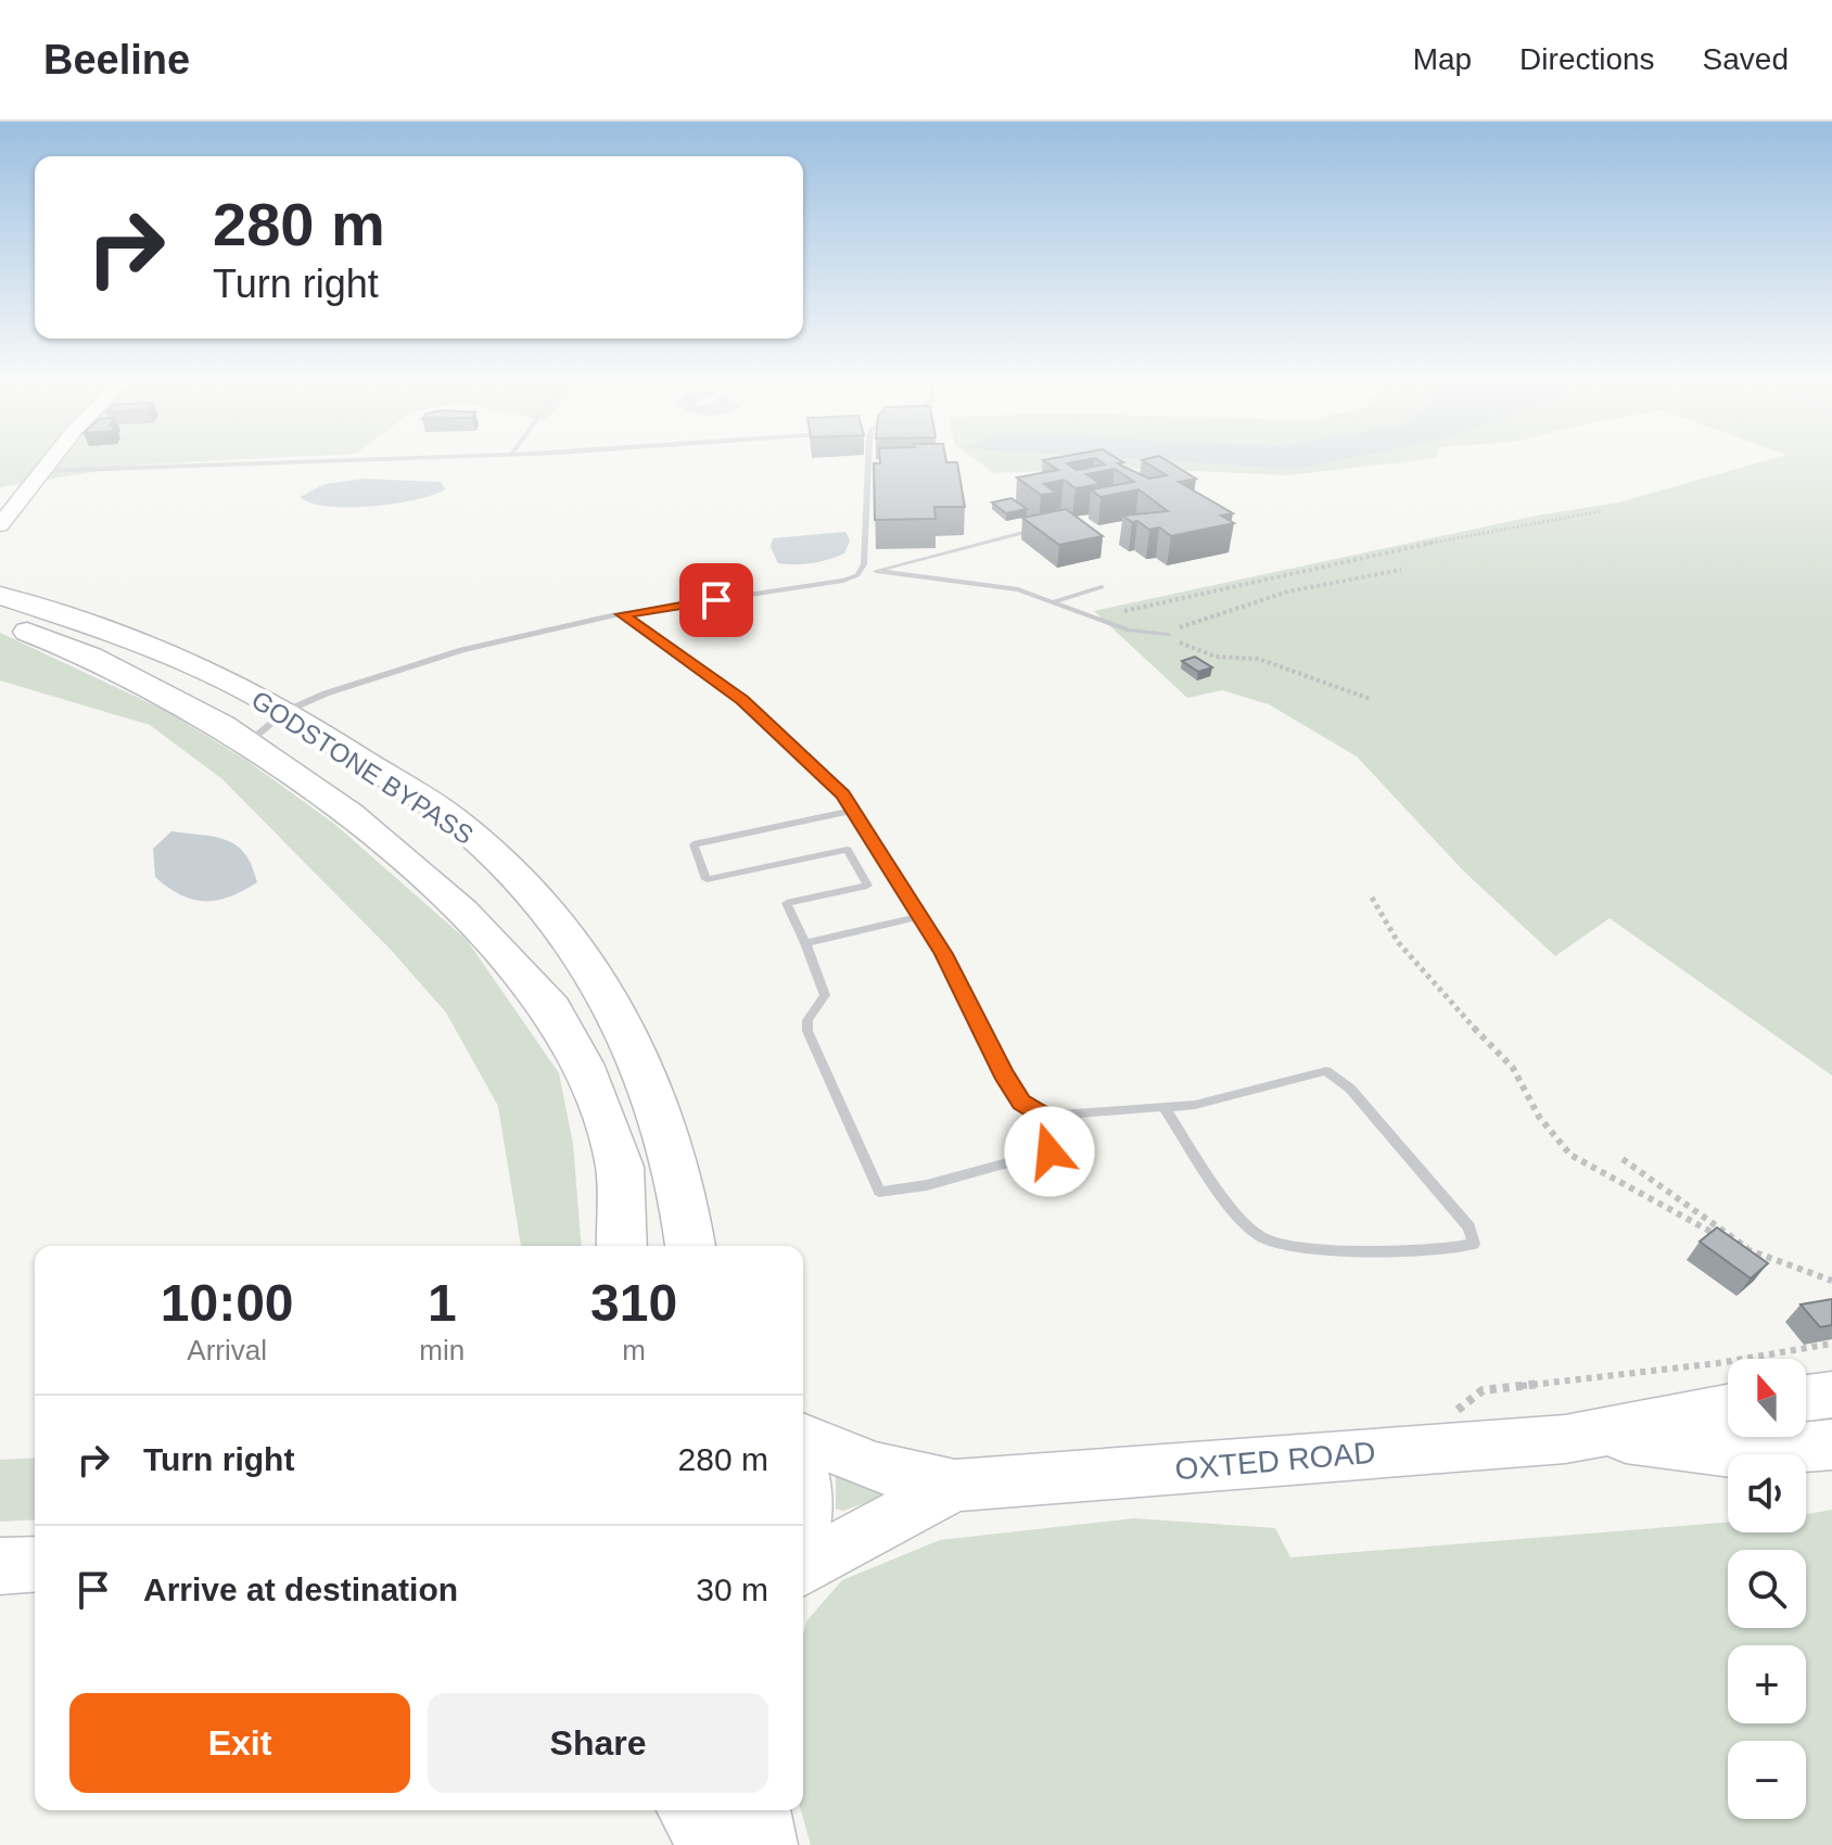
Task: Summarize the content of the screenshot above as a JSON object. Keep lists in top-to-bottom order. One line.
{"streets":{"highway":["GODSTONE BYPASS"],"main road":["OXTED ROAD"]},"north":"top","page":{"header":"Beeline","nav":["Map","Directions","Saved"],"turn":["280 m","Turn right"],"eta":["10:00","Arrival","1","min","310","m"],"map_buttons":["+","−"],"list":[{"name":"Turn right","value":"280 m"},{"name":"Arrive at destination","value":"30 m"}],"buttons":["Exit","Share"]}}
